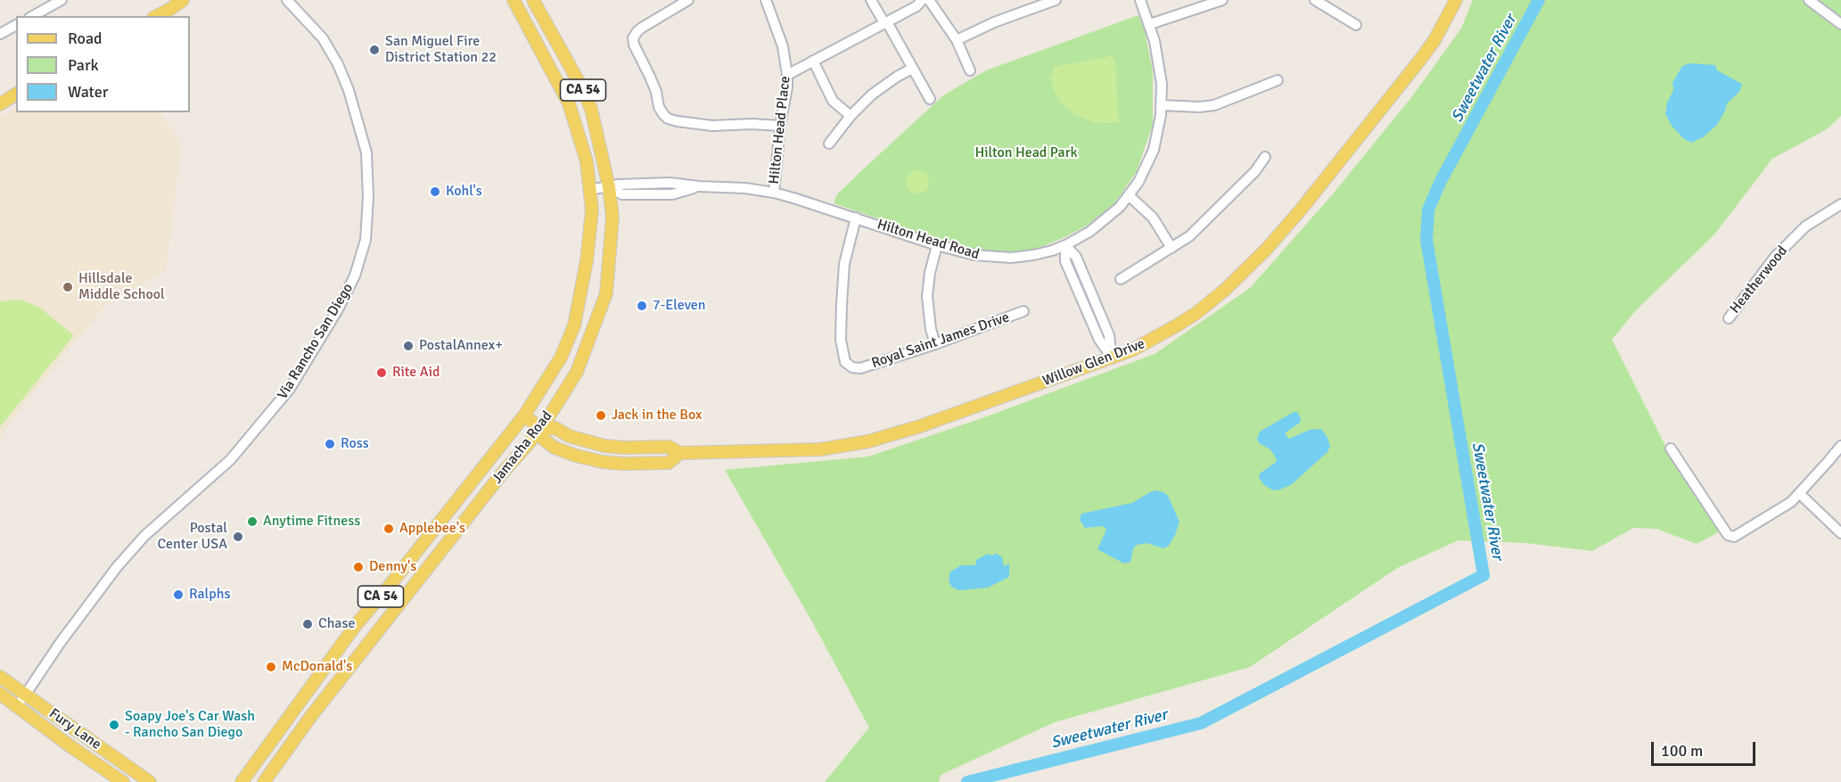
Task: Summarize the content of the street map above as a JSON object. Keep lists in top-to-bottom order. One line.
{"streets":{"main road":["CA 54","Willow Glen Drive","Jamacha Road","Fury Lane"],"street":["Hilton Head Place","Hilton Head Road","Heatherwood","Royal Saint James Drive","Via Rancho San Diego"]},"crossings":[["Hilton Head Place","Hilton Head Road"],["Hilton Head Road","Royal Saint James Drive"],["Hilton Head Road","Jamacha Road"],["Via Rancho San Diego","Fury Lane"],["Willow Glen Drive","Jamacha Road"]],"water":["Sweetwater River"],"parks":["Hilton Head Park"],"places":["San Miguel Fire District Station 22","Kohl's","Hillsdale Middle School","7-Eleven","PostalAnnex+","Rite Aid","Jack in the Box","Ross","Anytime Fitness","Applebee's","Postal Center USA","Denny's","Ralphs","Chase","McDonald's","Soapy Joe's Car Wash - Rancho San Diego"],"legend":["Road","Park","Water"],"scale_bar":"100 m"}
